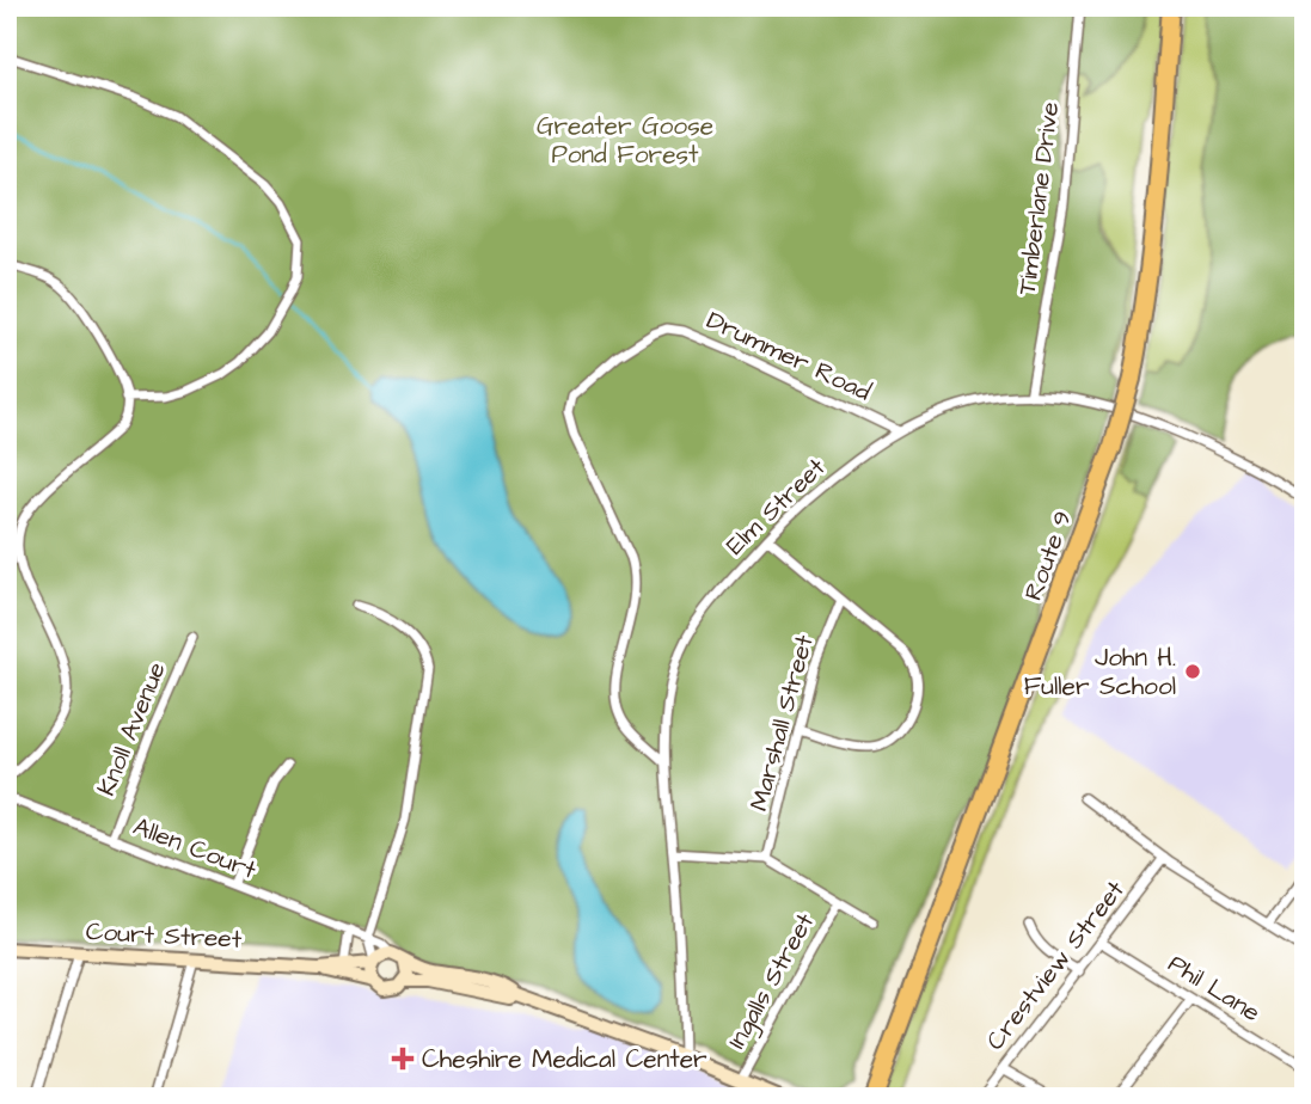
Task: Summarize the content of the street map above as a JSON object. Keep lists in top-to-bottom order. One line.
{"streets":{"highway":["Route 9"],"main road":["Court Street"],"street":["Timberlane Drive","Drummer Road","Elm Street","Marshall Street","Knoll Avenue","Allen Court","Crestview Street","Ingalls Street","Phil Lane"]},"crossings":[["Timberlane Drive","Elm Street"],["Drummer Road","Elm Street"],["Elm Street","Court Street"],["Knoll Avenue","Allen Court"],["Allen Court","Court Street"],["Court Street","Ingalls Street"],["Crestview Street","Phil Lane"]],"parks":["Greater Goose Pond Forest"],"places":{"other":["John H. Fuller School"],"health":["Cheshire Medical Center"]}}
